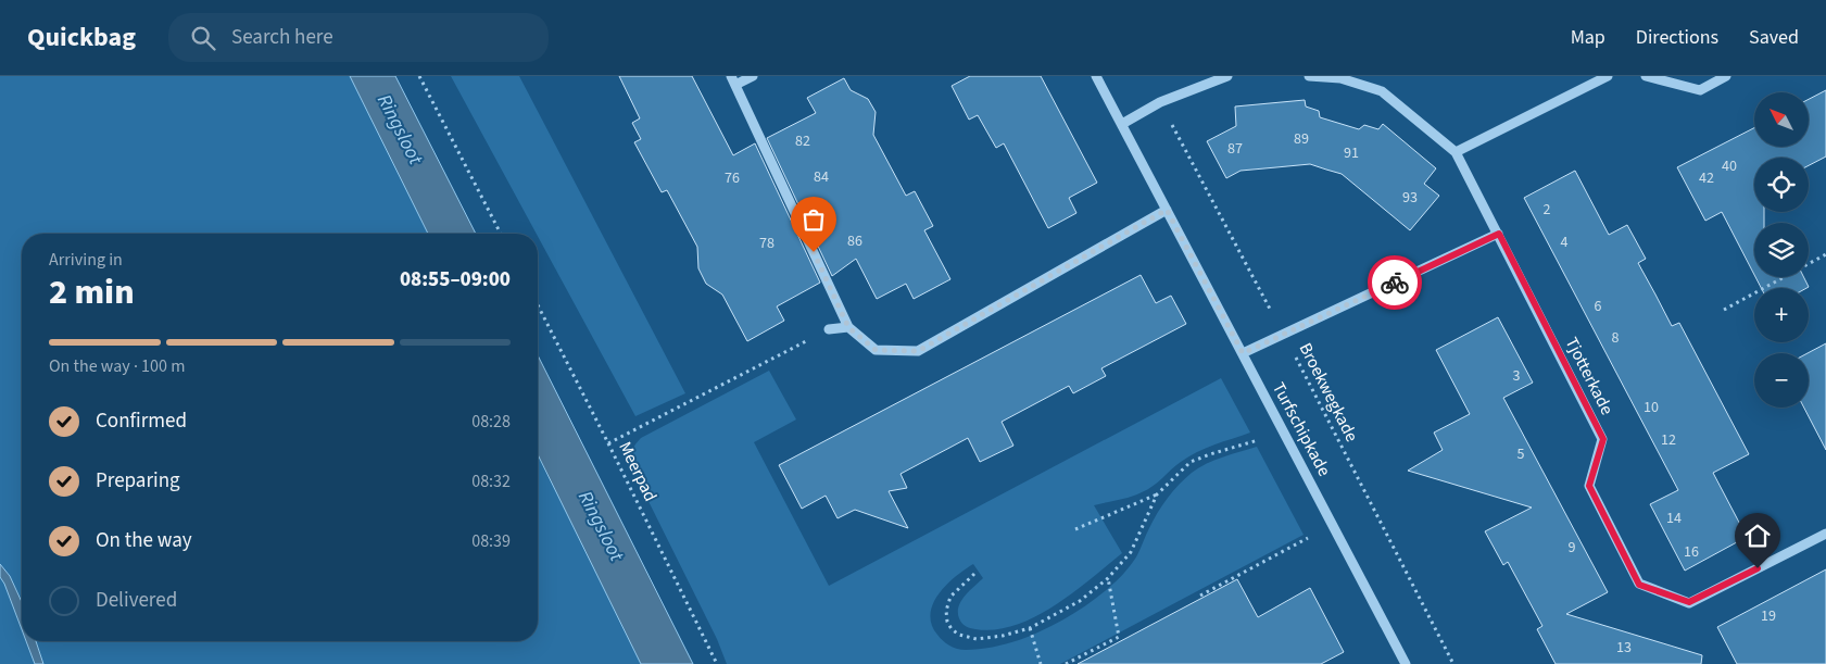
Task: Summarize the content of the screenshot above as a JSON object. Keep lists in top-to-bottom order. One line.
{"streets":{"street":["Tjotterkade","Turfschipkade"],"path":["Broekwegkade","Meerpad"]},"water":["Ringsloot"],"house_numbers":["89","82","87","91","40","84","76","42","93","2","86","4","78","6","8","3","10","12","5","14","9","16","19","13"],"north":"top left","page":{"header":"Quickbag","search":"Search here","nav":["Map","Directions","Saved"],"map_buttons":["+","−"],"heading":["2 min","Arriving in","08:55–09:00"],"bar":"On the way · 100 m","list":[["Confirmed","08:28"],["Preparing","08:32"],["On the way","08:39"],"Delivered"]}}
